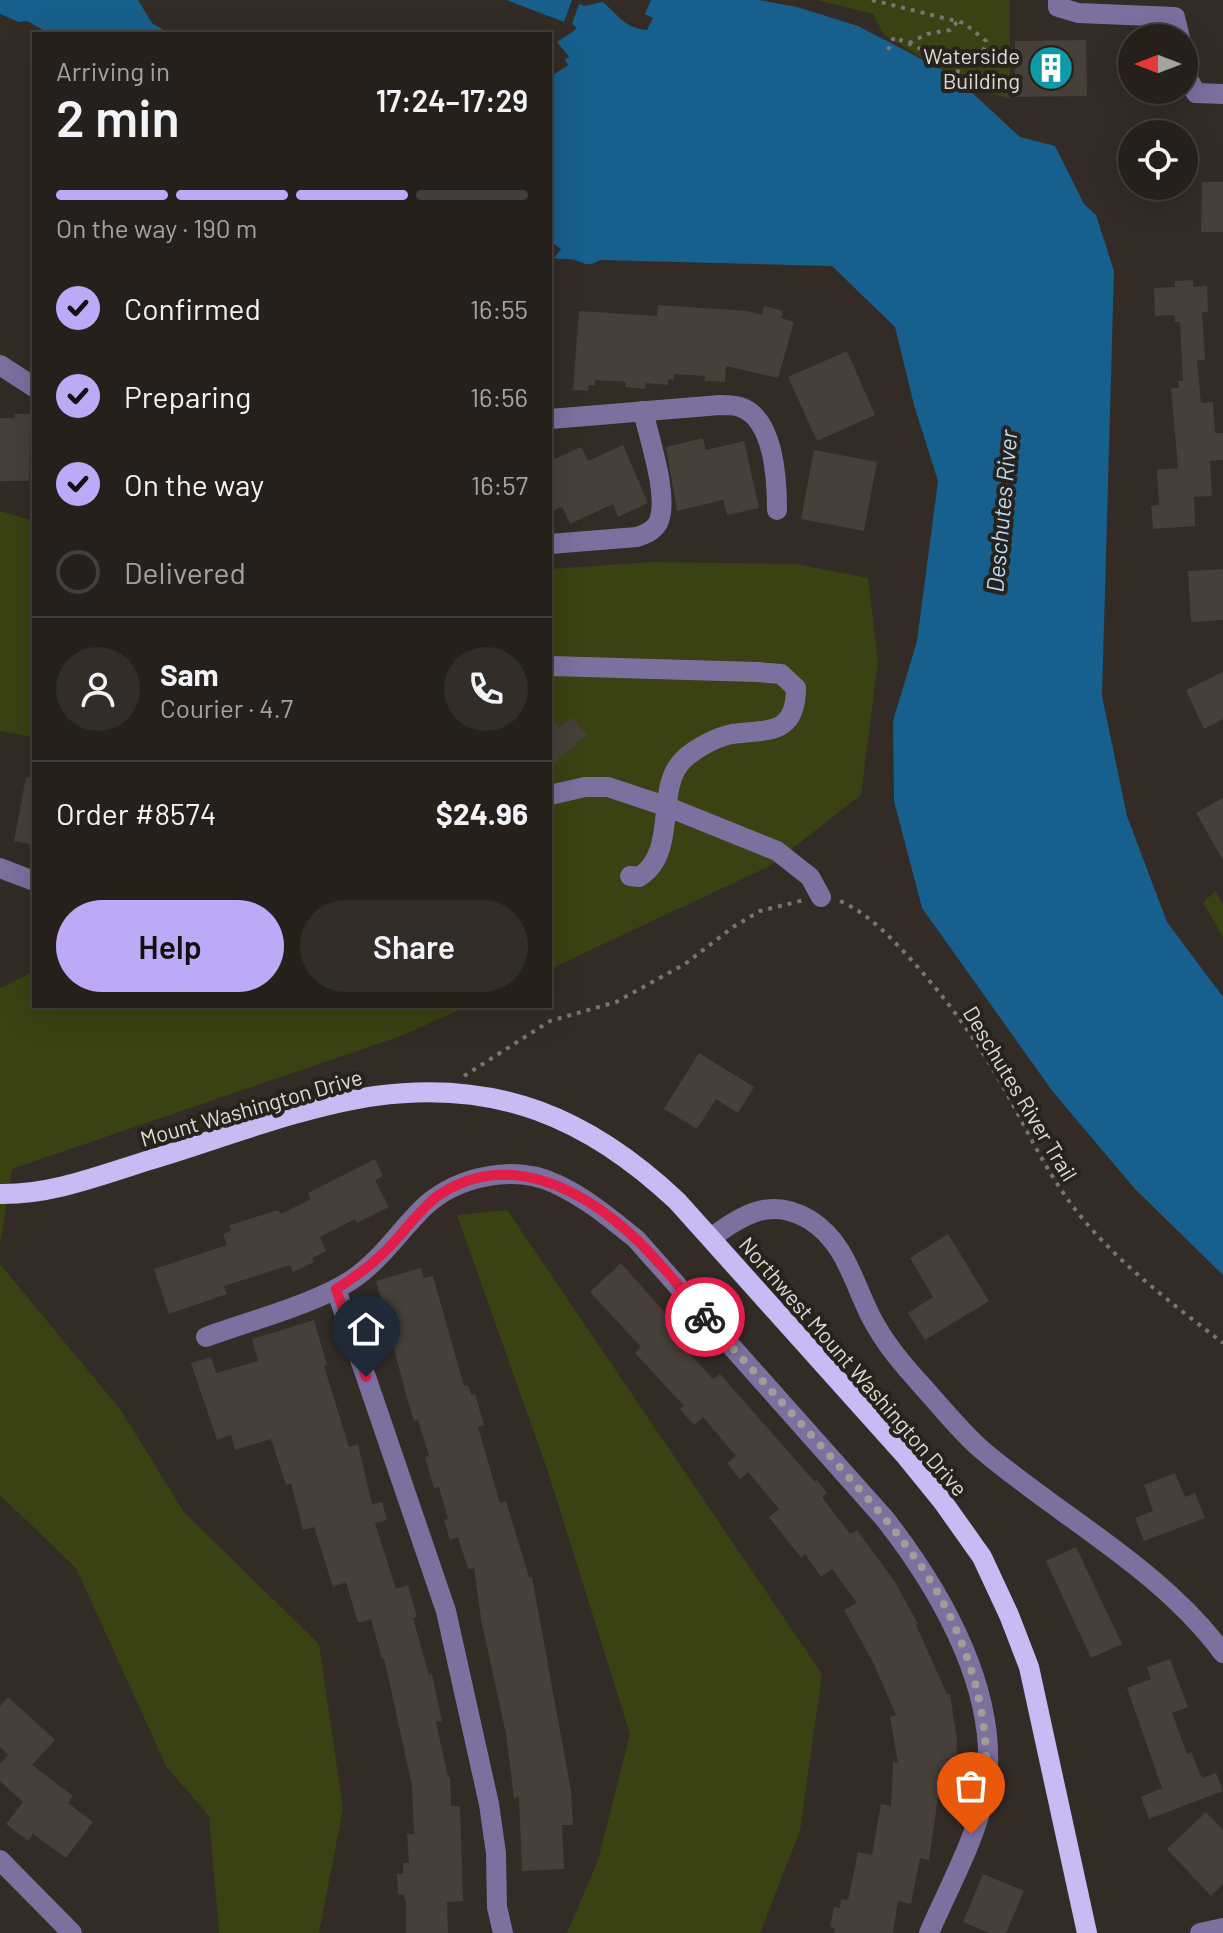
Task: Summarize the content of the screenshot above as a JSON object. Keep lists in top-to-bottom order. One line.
{"streets":{"main road":["Mount Washington Drive","Northwest Mount Washington Drive"],"path":["Deschutes River Trail"]},"crossings":[["Mount Washington Drive","Northwest Mount Washington Drive"]],"water":["Deschutes River"],"places":{"building":["Waterside Building"]},"north":"left","page":{"heading":["2 min","Arriving in","17:24–17:29"],"panel":["Sam","Courier · 4.7","Order #8574","$24.96"],"bar":"On the way · 190 m","list":[["Confirmed","16:55"],["Preparing","16:56"],["On the way","16:57"],"Delivered"],"buttons":["Help","Share"]}}
